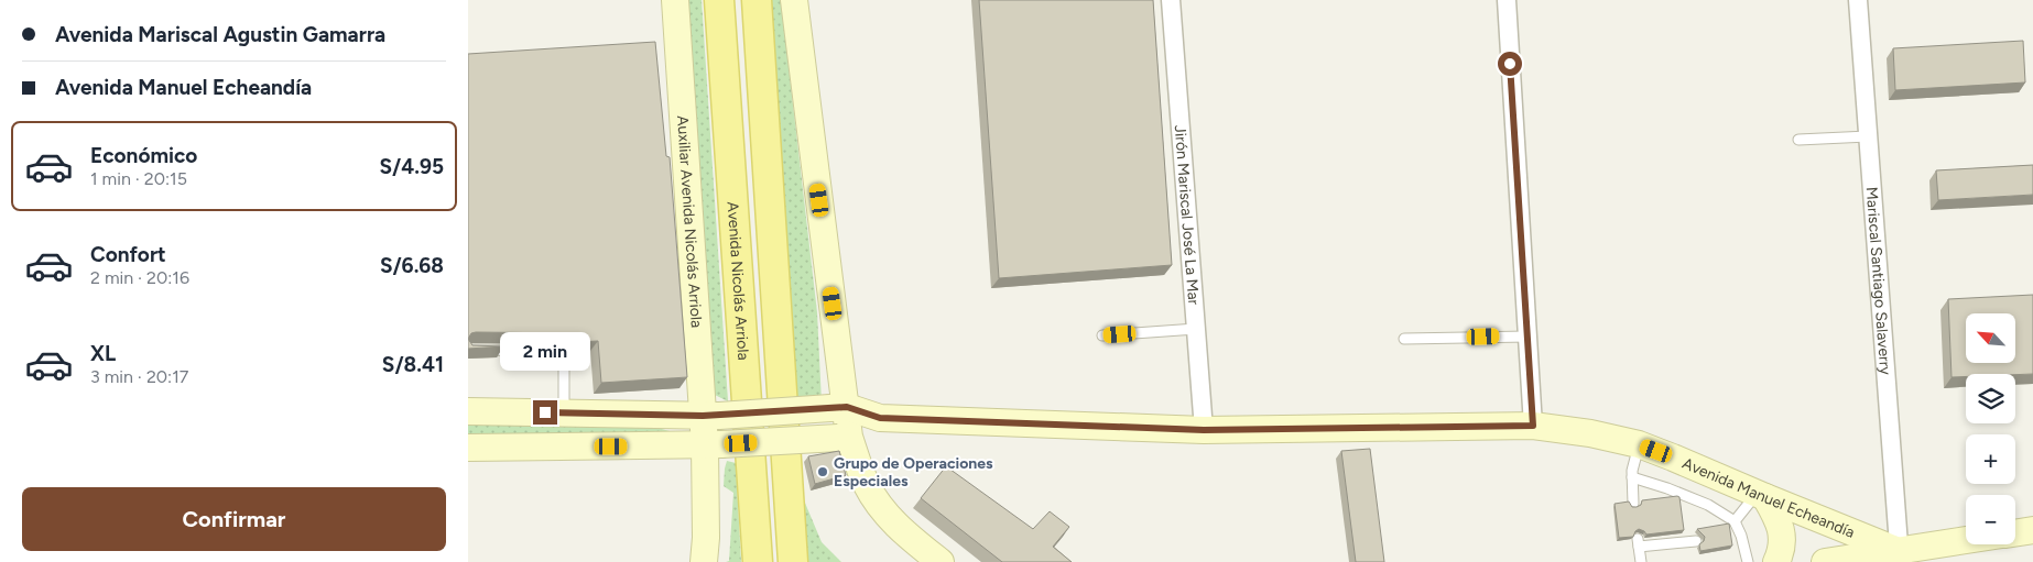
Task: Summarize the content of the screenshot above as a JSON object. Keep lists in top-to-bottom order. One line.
{"streets":{"main road":["Avenida Nicolás Arriola"],"street":["Jirón Mariscal José La Mar","Auxiliar Avenida Nicolás Arriola","Mariscal Santiago Salaverry","Avenida Manuel Echeandía"]},"crossings":[["Jirón Mariscal José La Mar","Avenida Manuel Echeandía"],["Auxiliar Avenida Nicolás Arriola","Avenida Manuel Echeandía"],["Mariscal Santiago Salaverry","Avenida Manuel Echeandía"]],"places":["Grupo de Operaciones Especiales"],"north":"top left","page":{"banner":["Avenida Mariscal Agustin Gamarra","Avenida Manuel Echeandía"],"list":[{"name":"Económico","note":"1 min · 20:15","value":"S/4.95"},{"name":"Confort","note":"2 min · 20:16","value":"S/6.68"},{"name":"XL","note":"3 min · 20:17","value":"S/8.41"}],"map_buttons":["+","−"],"bubble":"2 min","buttons":"Confirmar"}}
